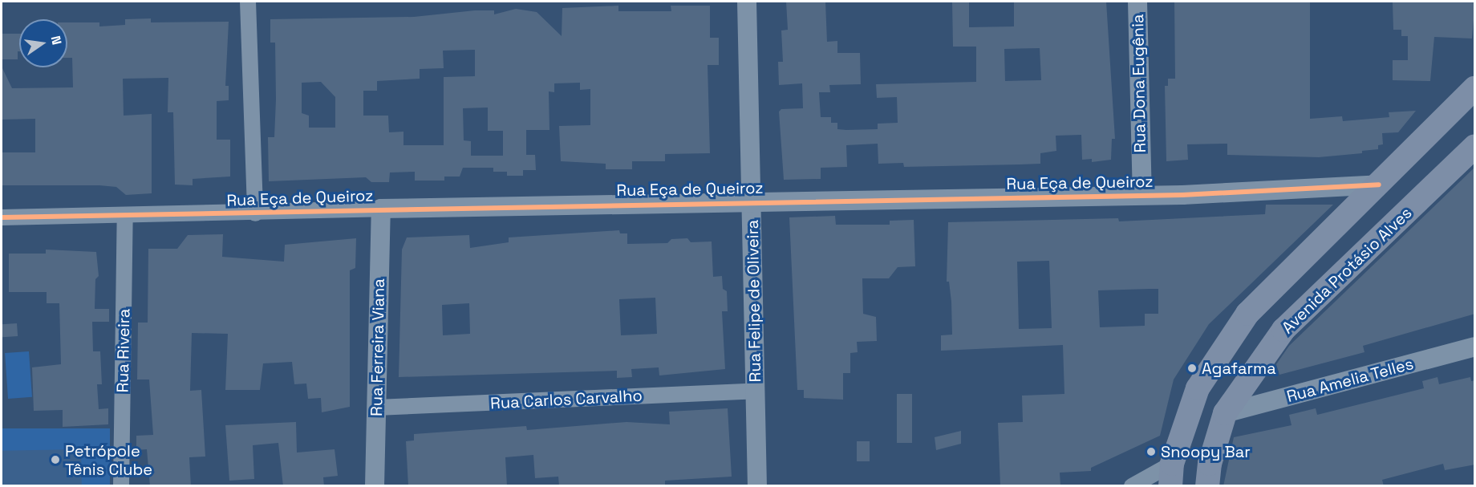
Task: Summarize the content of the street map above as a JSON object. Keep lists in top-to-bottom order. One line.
{"streets":{"main road":["Avenida Protásio Alves"],"street":["Rua Dona Eugênia","Rua Eça de Queiroz","Rua Felipe de Oliveira","Rua Ferreira Viana","Rua Riveira","Rua Amelia Telles","Rua Carlos Carvalho"]},"crossings":[["Rua Dona Eugênia","Rua Eça de Queiroz"],["Rua Eça de Queiroz","Rua Felipe de Oliveira"],["Rua Eça de Queiroz","Rua Ferreira Viana"],["Rua Eça de Queiroz","Rua Riveira"],["Avenida Protásio Alves","Rua Amelia Telles"],["Rua Felipe de Oliveira","Rua Carlos Carvalho"],["Rua Ferreira Viana","Rua Carlos Carvalho"]],"places":["Agafarma","Snoopy Bar","Petrópole Tênis Clube"],"north":"right"}
